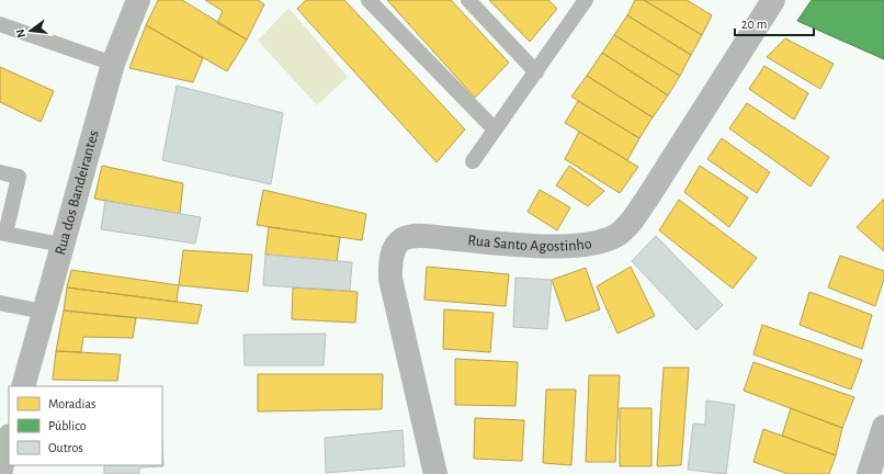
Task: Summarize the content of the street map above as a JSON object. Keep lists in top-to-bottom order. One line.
{"streets":{"street":["Rua dos Bandeirantes","Rua Santo Agostinho"]},"legend":["Moradias","Público","Outros"],"scale_bar":"20 m","north":"left"}
